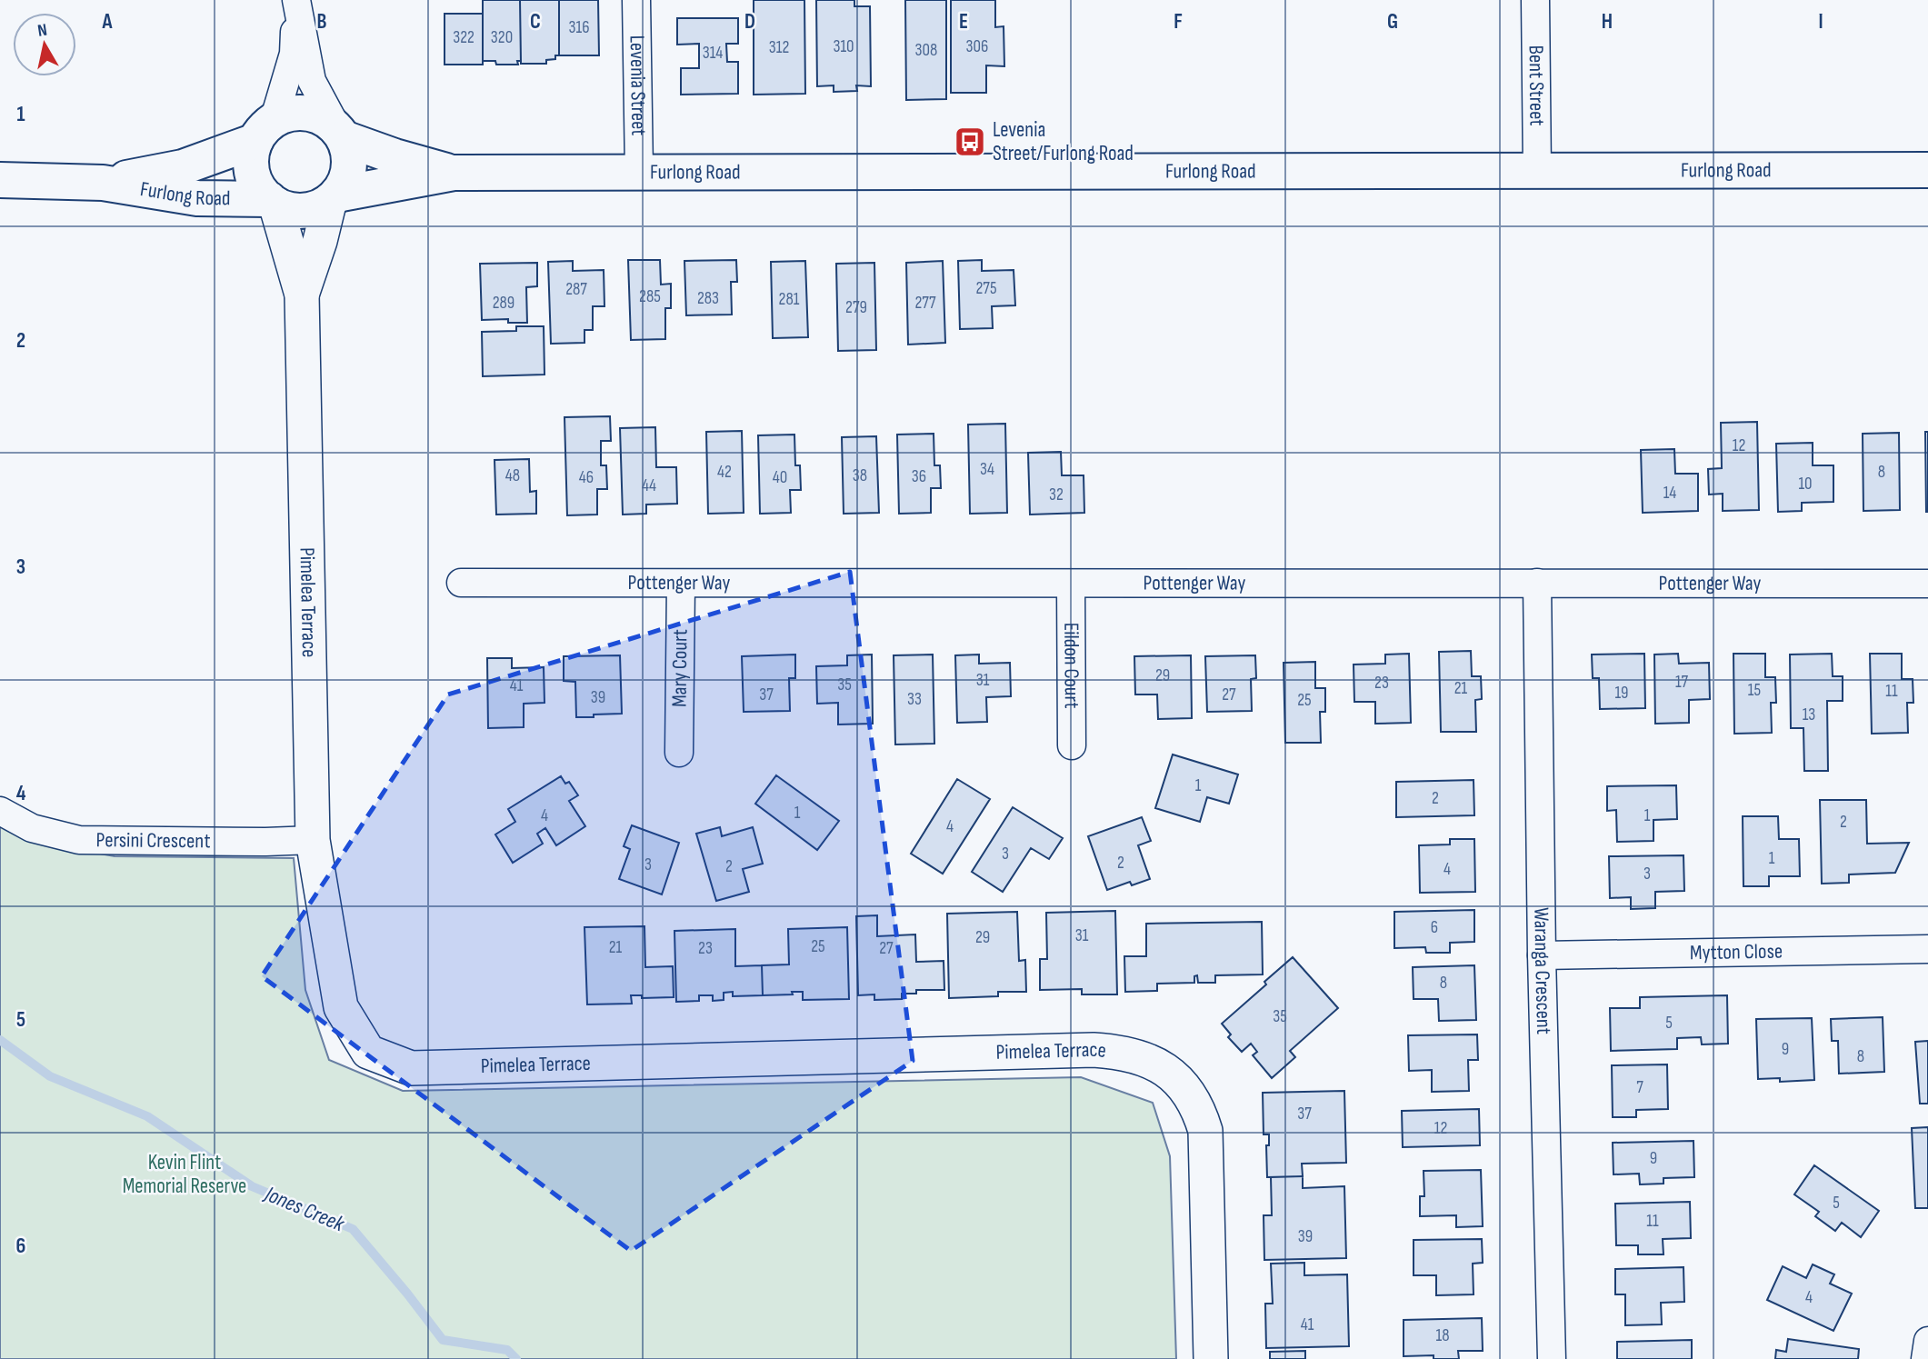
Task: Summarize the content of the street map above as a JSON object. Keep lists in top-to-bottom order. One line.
{"streets":{"main road":["Furlong Road"],"street":["Levenia Street","Bent Street","Pottenger Way","Pimelea Terrace","Eildon Court","Mary Court","Persini Crescent","Mytton Close","Waranga Crescent"]},"crossings":[["Levenia Street","Furlong Road"],["Bent Street","Furlong Road"],["Furlong Road","Pimelea Terrace"],["Pottenger Way","Eildon Court"],["Pottenger Way","Mary Court"],["Pottenger Way","Waranga Crescent"],["Pimelea Terrace","Persini Crescent"],["Mytton Close","Waranga Crescent"]],"water":["Jones Creek"],"parks":["Kevin Flint Memorial Reserve"],"places":{"bus stop":["Levenia Street/Furlong Road"]},"house_numbers":["316","322","320","310","306","312","308","314","275","287","285","283","281","289","277","279","12","34","42","8","48","38","36","46","40","10","44","14","32","29","31","17","23","35","41","21","15","11","19","37","27","39","33","25","13","1","2","1","4","1","2","4","3","1","2","3","2","4","3","6","31","29","25","21","23","27","8","35","5","9","8","7","37","12","9","5","11","39","4","41","18"],"north":"top","grid":{"columns":["A","B","C","D","E","F","G","H","I"],"rows":["1","2","3","4","5","6"]}}
